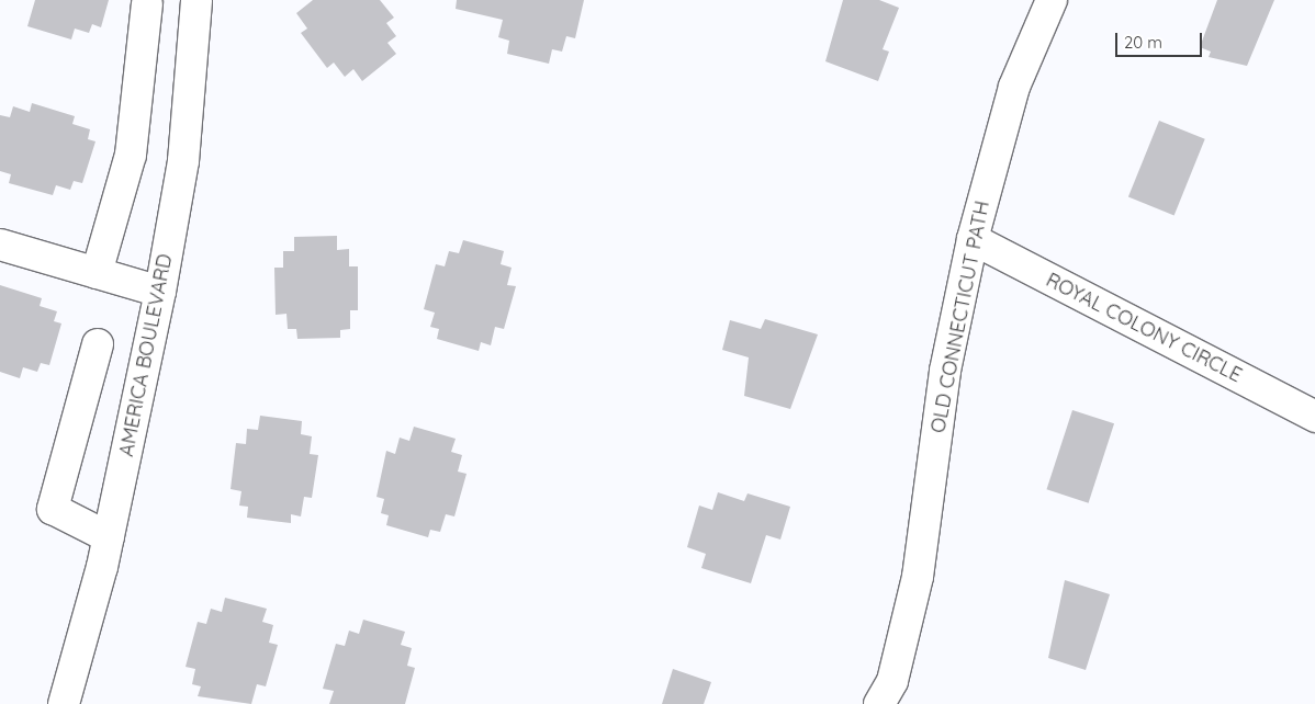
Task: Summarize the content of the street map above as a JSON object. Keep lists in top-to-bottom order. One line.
{"streets":{"street":["OLD CONNECTICUT PATH","ROYAL COLONY CIRCLE","AMERICA BOULEVARD"]},"crossings":[["OLD CONNECTICUT PATH","ROYAL COLONY CIRCLE"]],"scale_bar":"20 m"}
